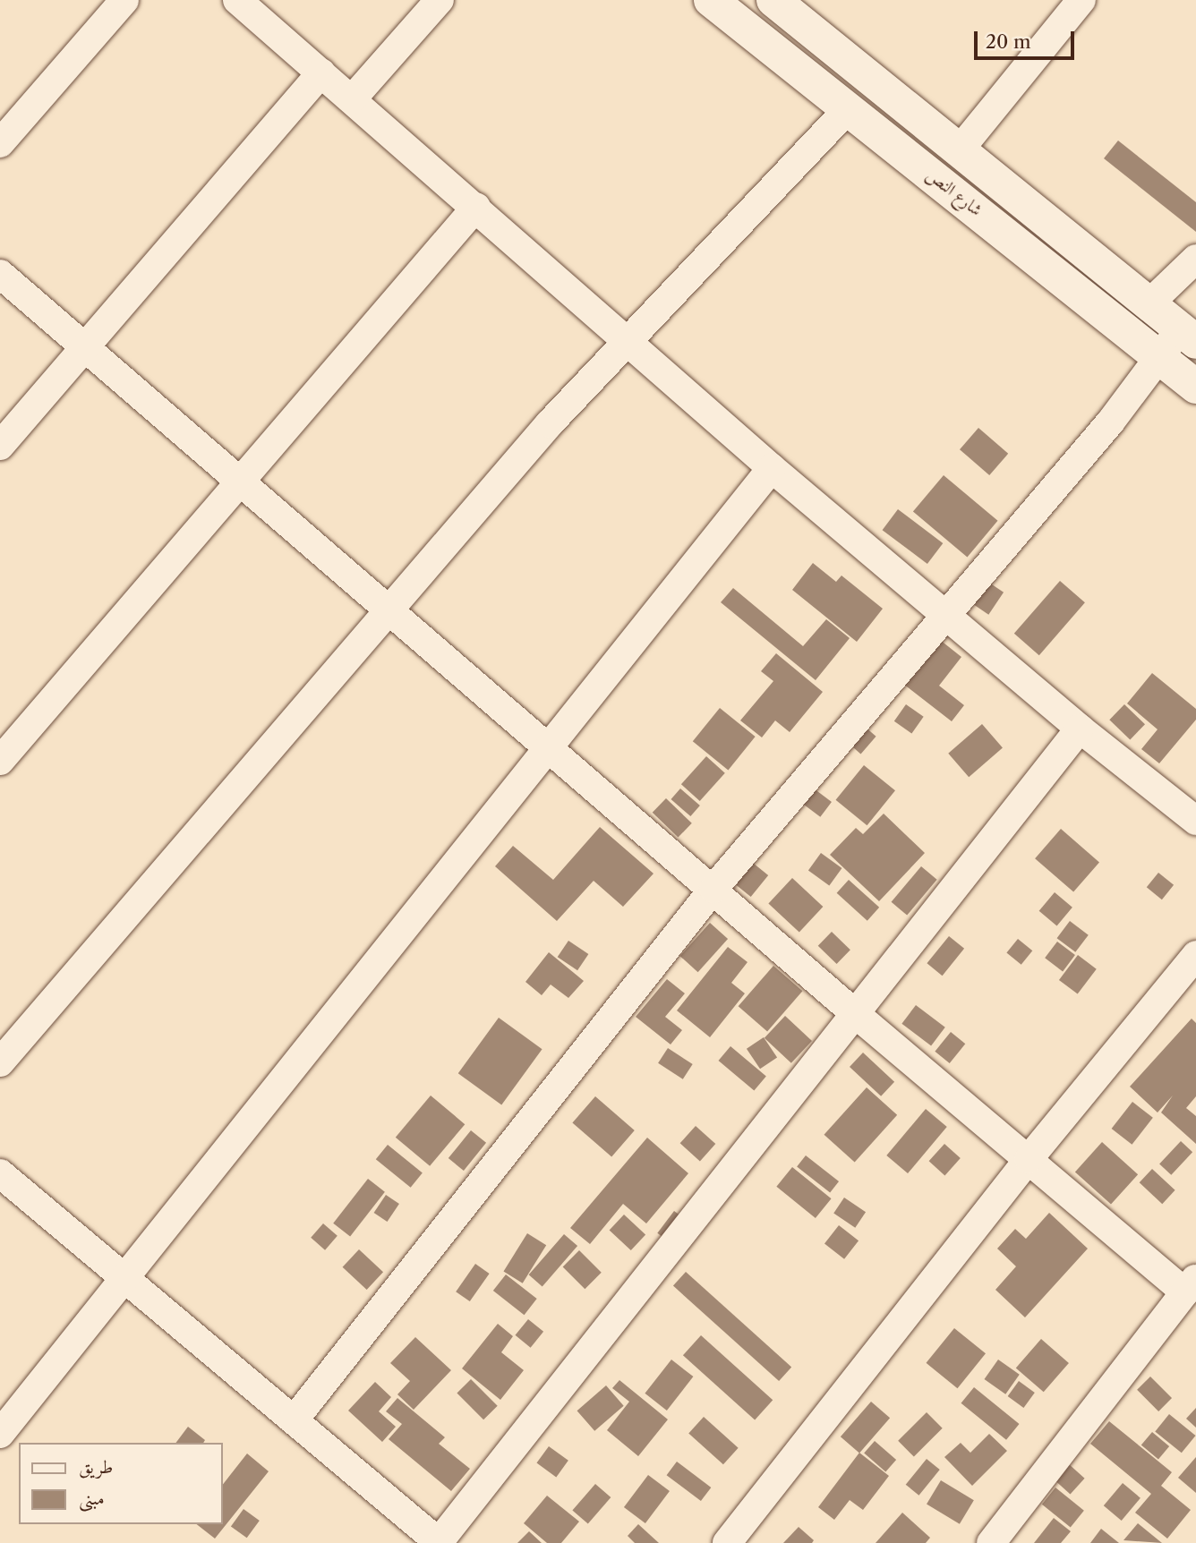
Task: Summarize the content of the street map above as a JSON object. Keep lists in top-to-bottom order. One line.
{"streets":{"main road":["شارع النص"]},"legend":["طريق","مبنى"],"scale_bar":"20 m"}
